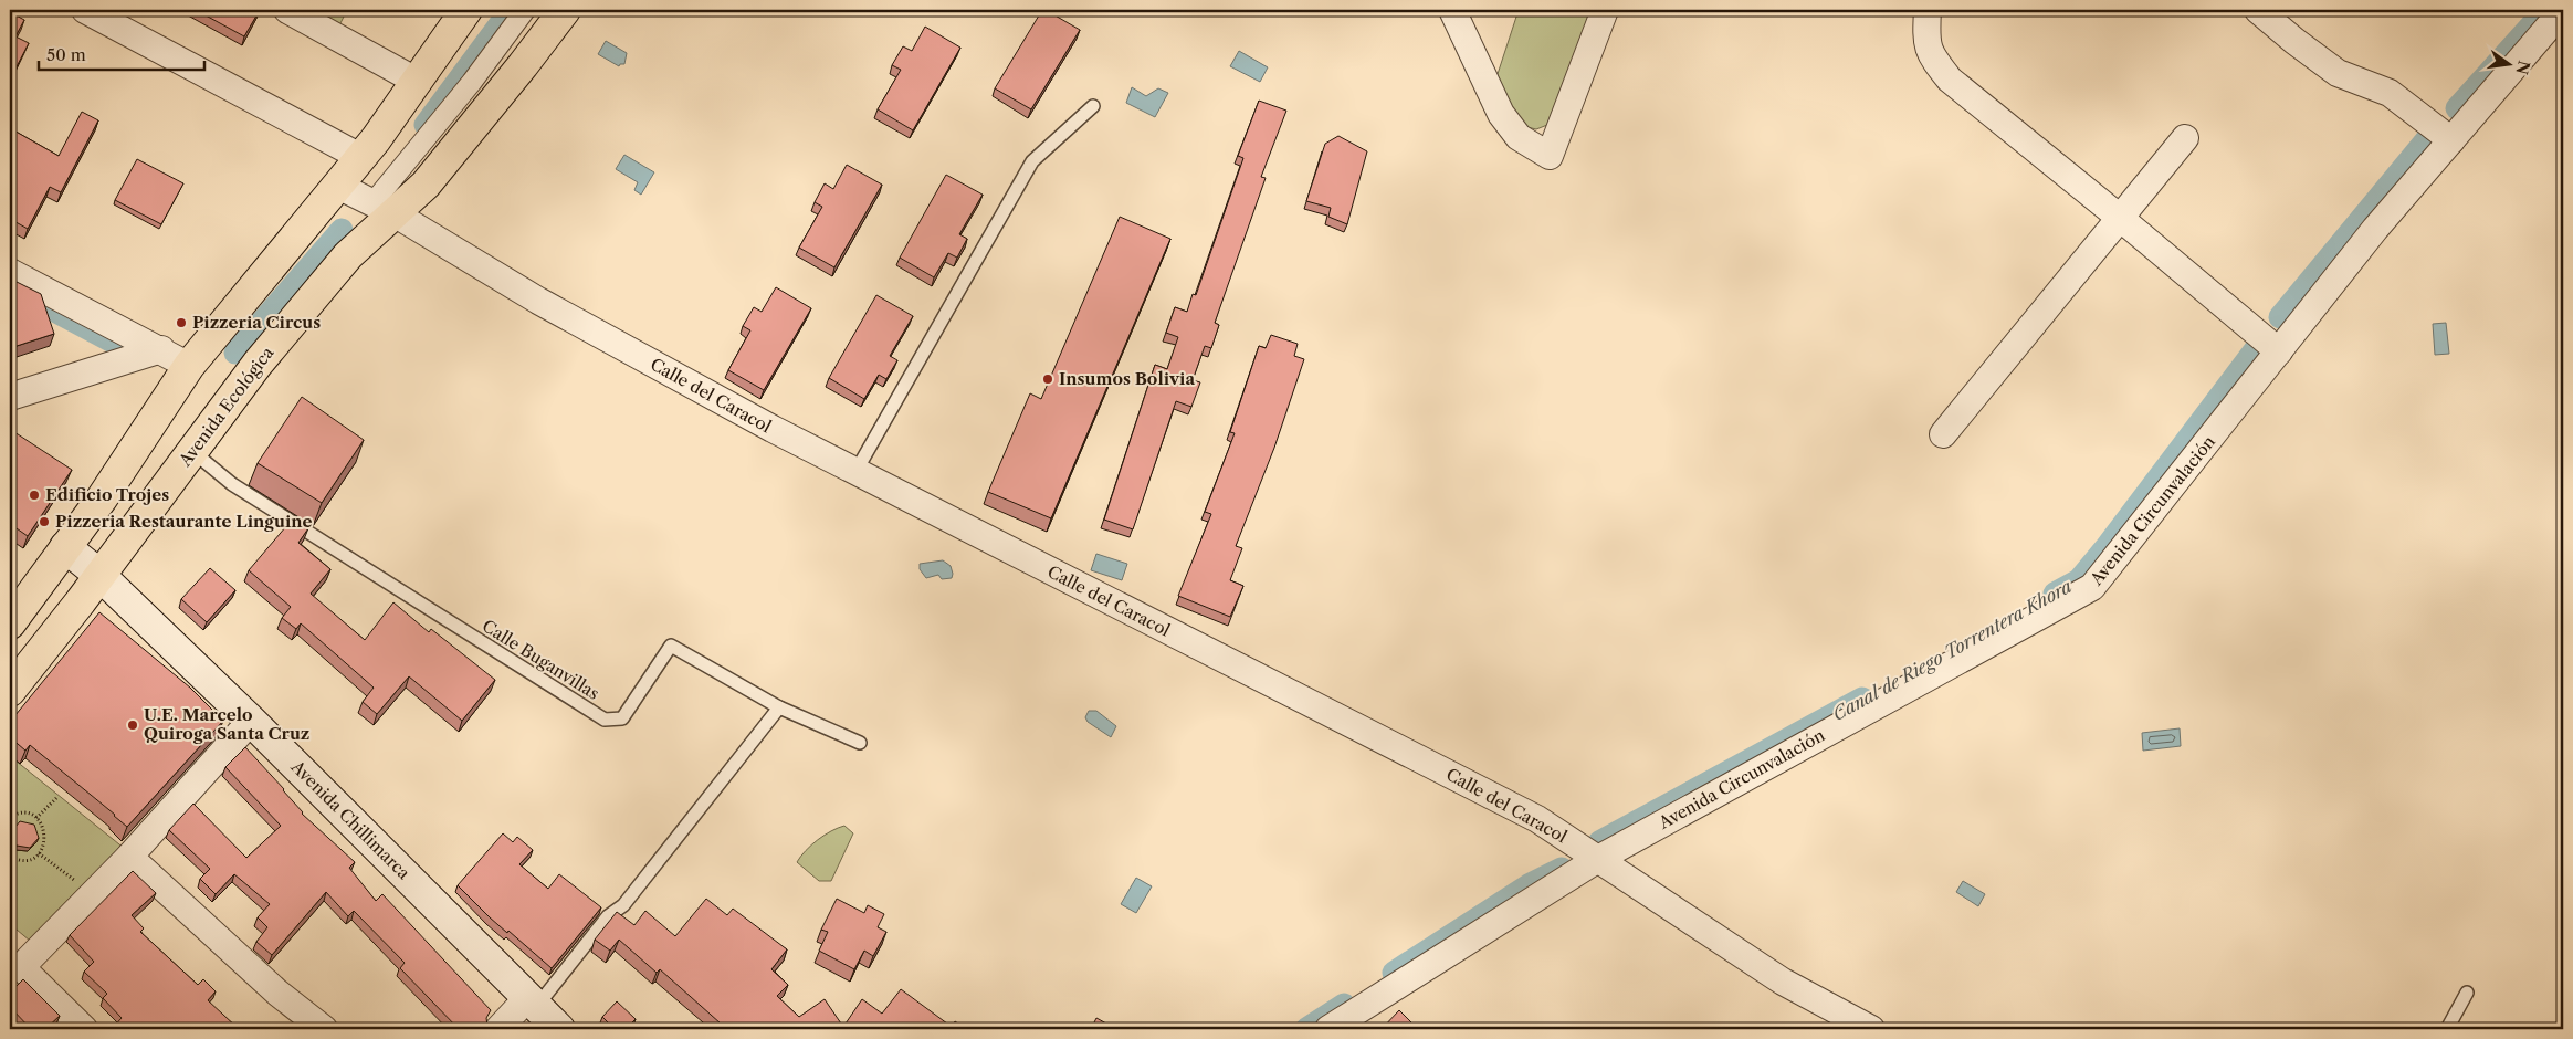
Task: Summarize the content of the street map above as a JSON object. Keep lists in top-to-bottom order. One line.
{"streets":{"main road":["Avenida Ecológica","Avenida Chillimarca"],"street":["Calle del Caracol","Avenida Circunvalación"],"lane":["Calle Buganvillas"]},"crossings":[["Calle del Caracol","Avenida Ecológica"],["Calle del Caracol","Avenida Circunvalación"],["Avenida Ecológica","Calle Buganvillas"],["Avenida Ecológica","Avenida Chillimarca"]],"water":["Canal de Riego Torrentera Khora"],"places":["Pizzeria Circus","Insumos Bolivia","Edificio Trojes","Pizzeria Restaurante Linguine","U.E. Marcelo Quiroga Santa Cruz"],"scale_bar":"50 m","north":"right"}
